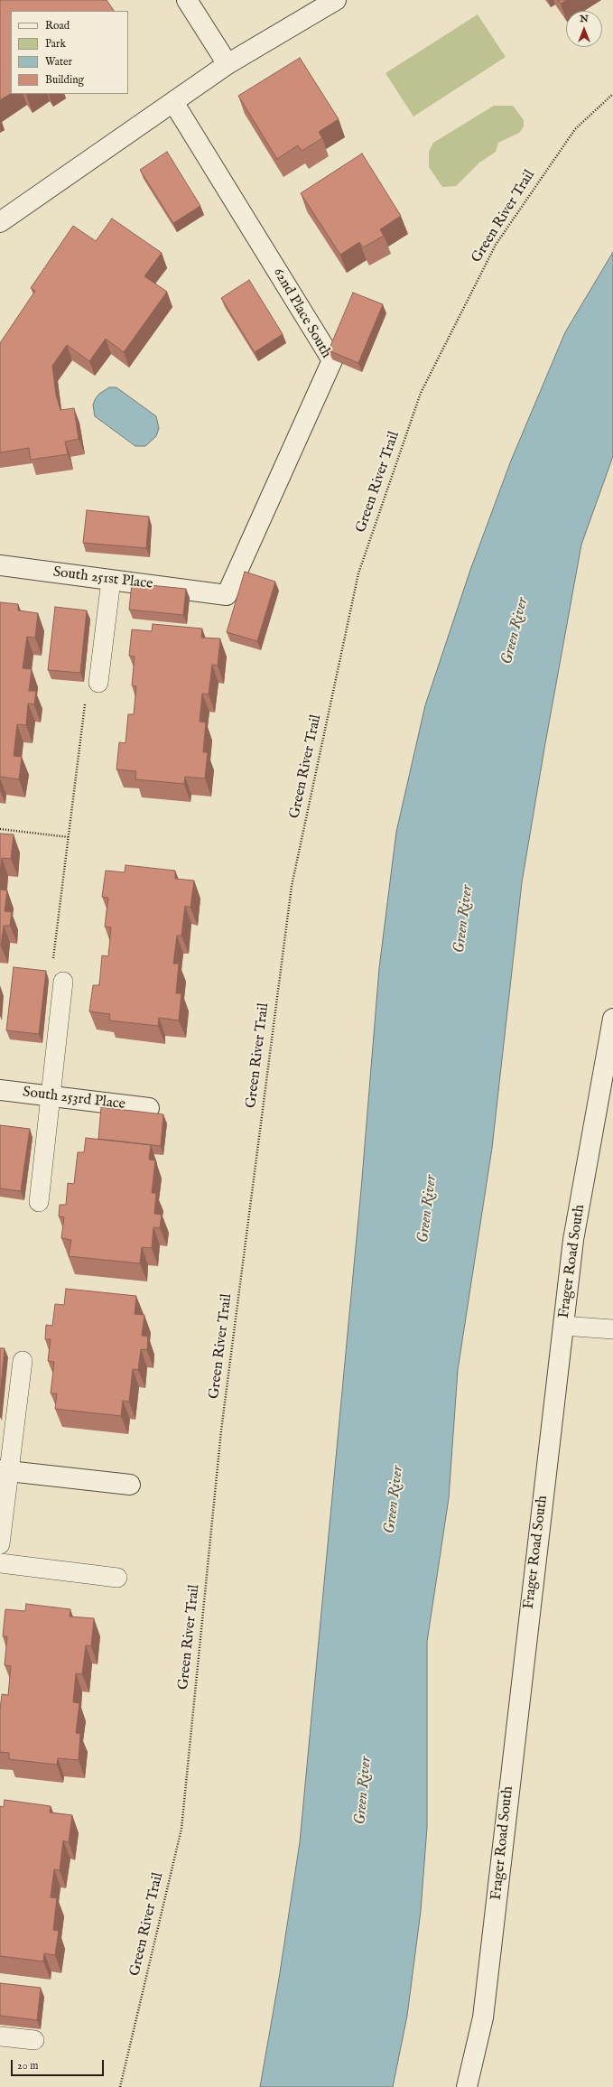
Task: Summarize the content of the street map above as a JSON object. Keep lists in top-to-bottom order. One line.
{"streets":{"street":["62nd Place South","South 251st Place","South 253rd Place","Frager Road South"],"path":["Green River Trail"]},"crossings":[["62nd Place South","South 251st Place"]],"water":["Green River"],"legend":["Road","Park","Water","Building"],"scale_bar":"20 m","north":"top"}
